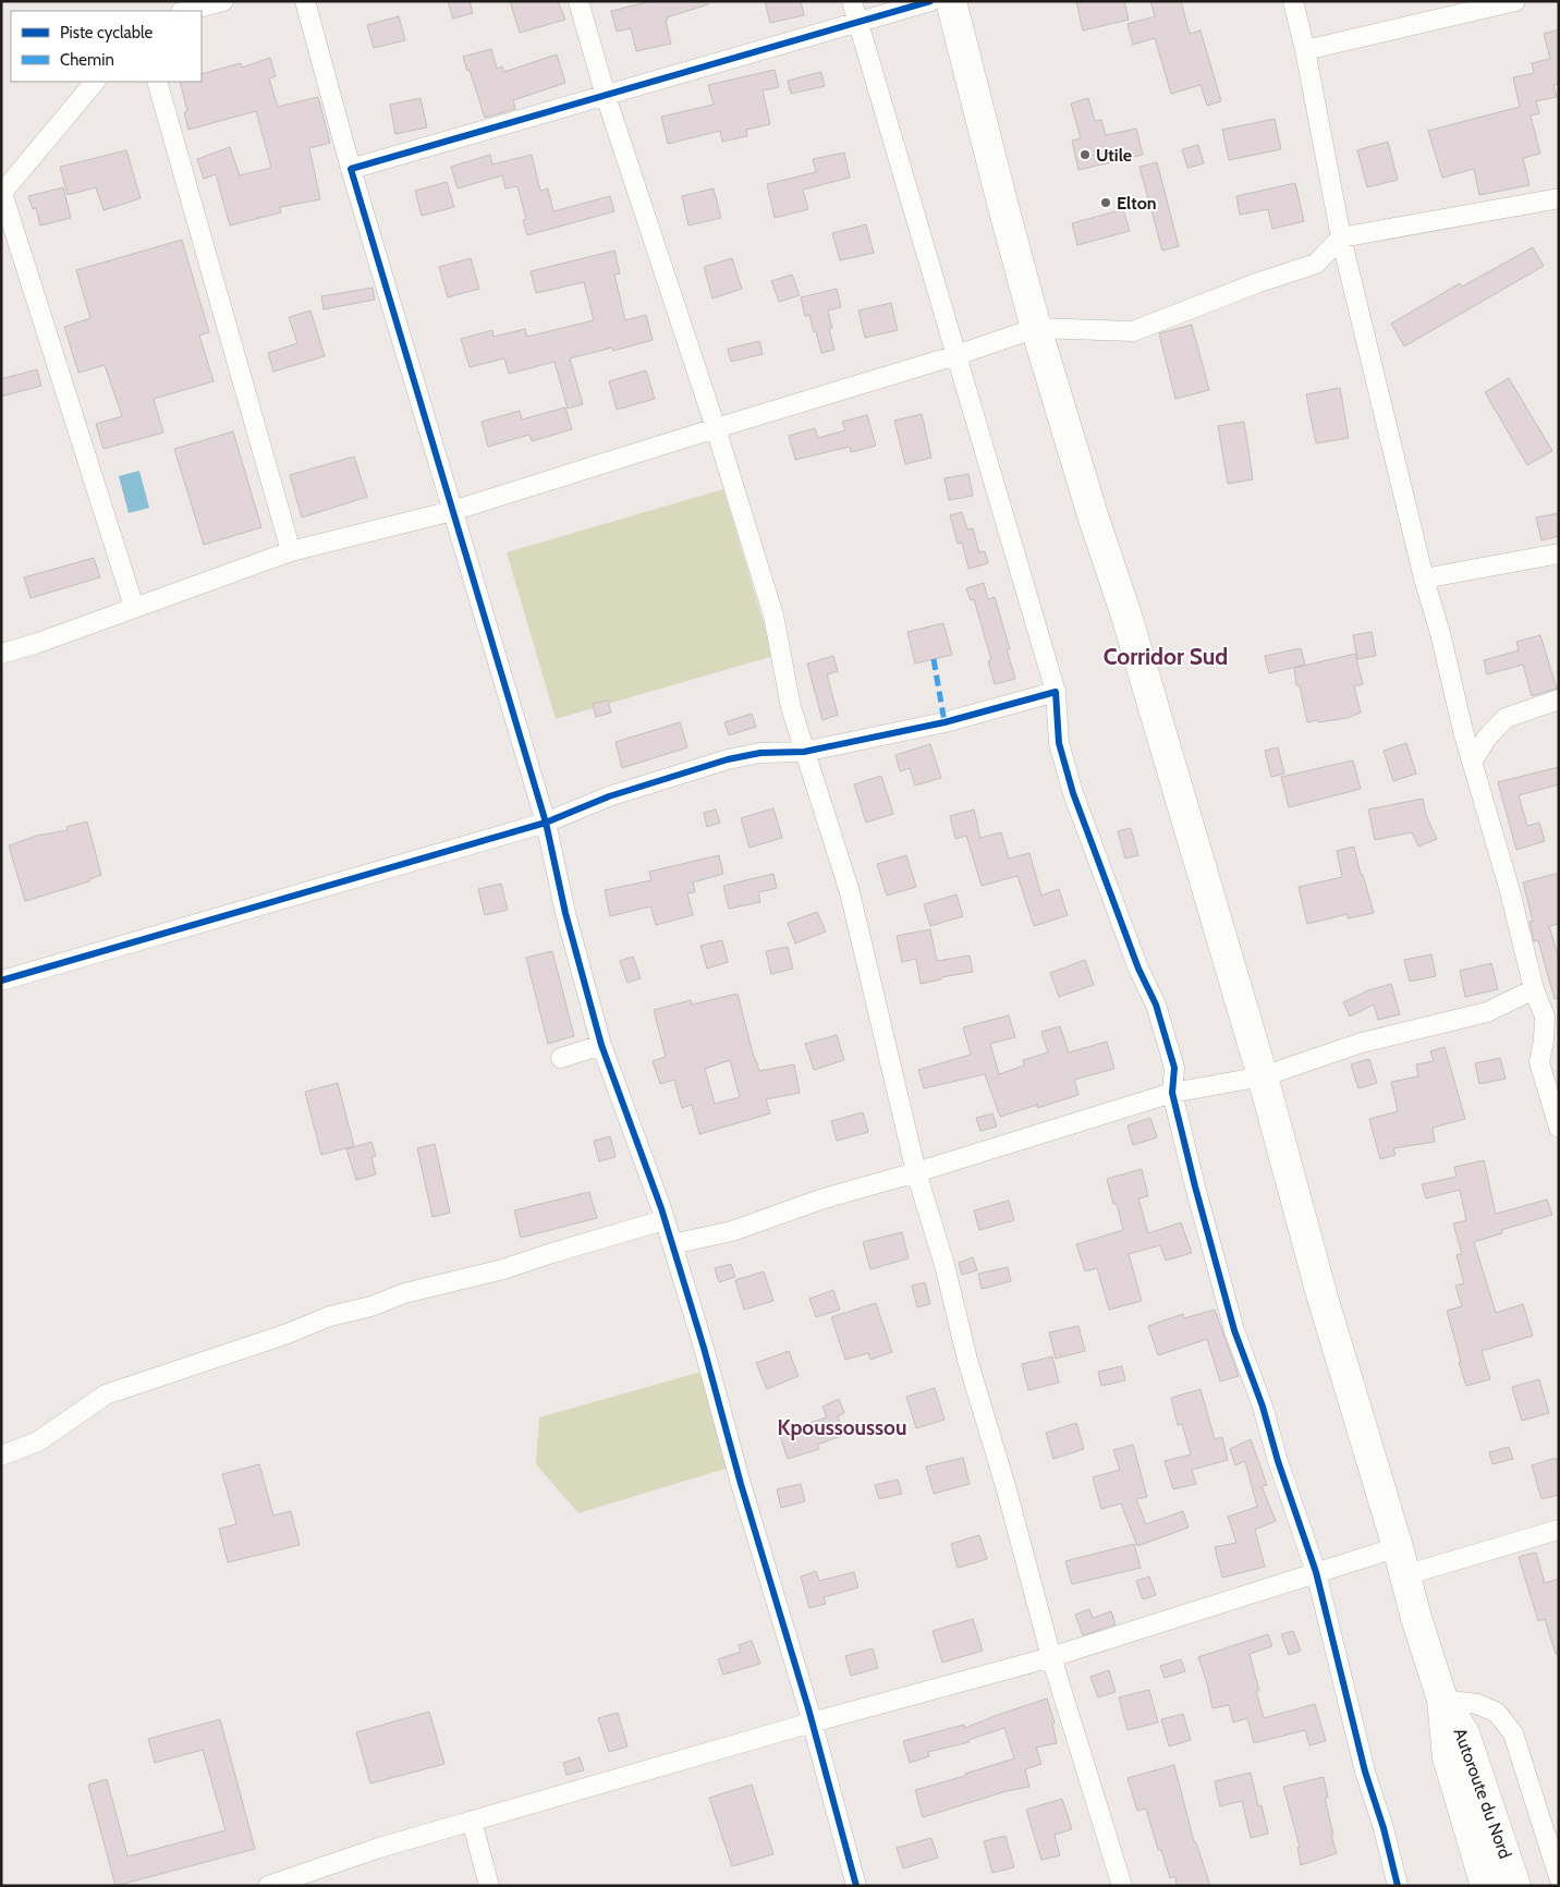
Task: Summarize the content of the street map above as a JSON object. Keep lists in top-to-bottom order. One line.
{"streets":{"highway":["Autoroute du Nord"]},"districts":["Corridor Sud","Kpoussoussou"],"places":["Utile","Elton"],"legend":["Piste cyclable","Chemin"]}
